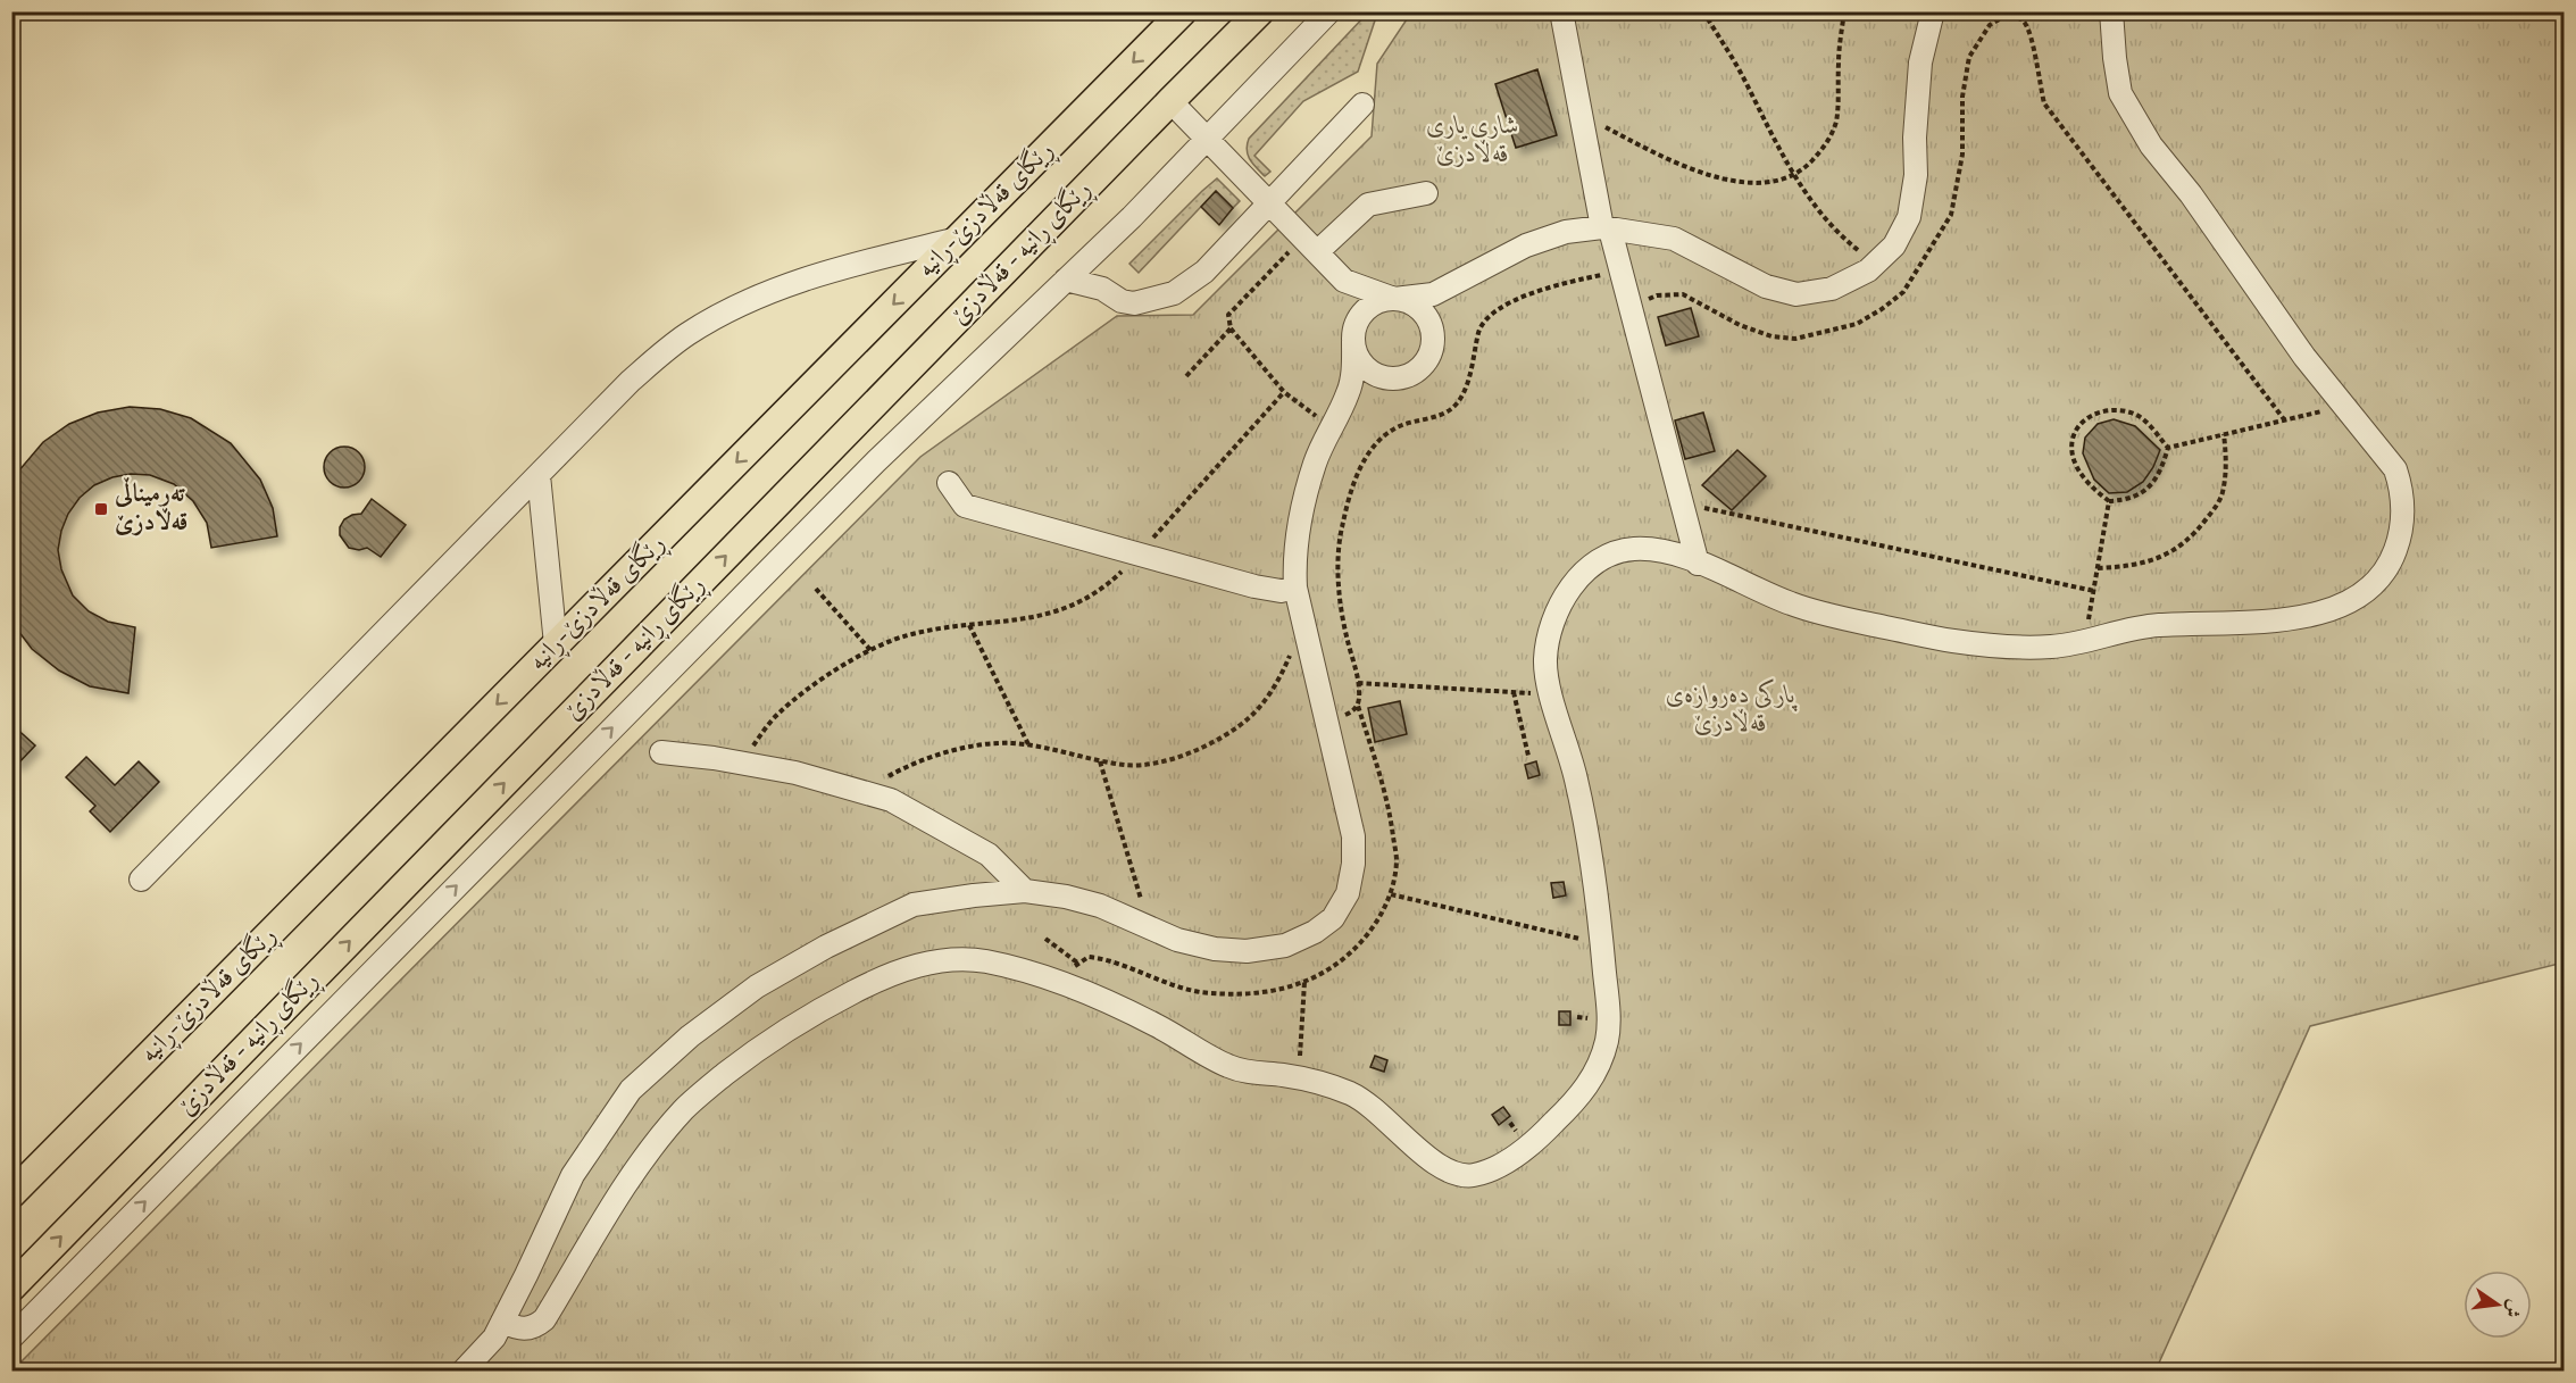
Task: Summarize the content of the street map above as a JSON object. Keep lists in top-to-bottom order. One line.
{"streets":{"main road":["ڕێگای قەڵادزێ-ڕانیە","ڕێگای ڕانیە - قەڵادزێ"]},"one_way":["ڕێگای قەڵادزێ-ڕانیە","ڕێگای ڕانیە - قەڵادزێ"],"parks":["شاری یاری قەڵادزێ","پارکی دەروازەی قەڵادزێ"],"places":{"transit":["تەرمیناڵی قەڵادزێ"]},"north":"right"}
